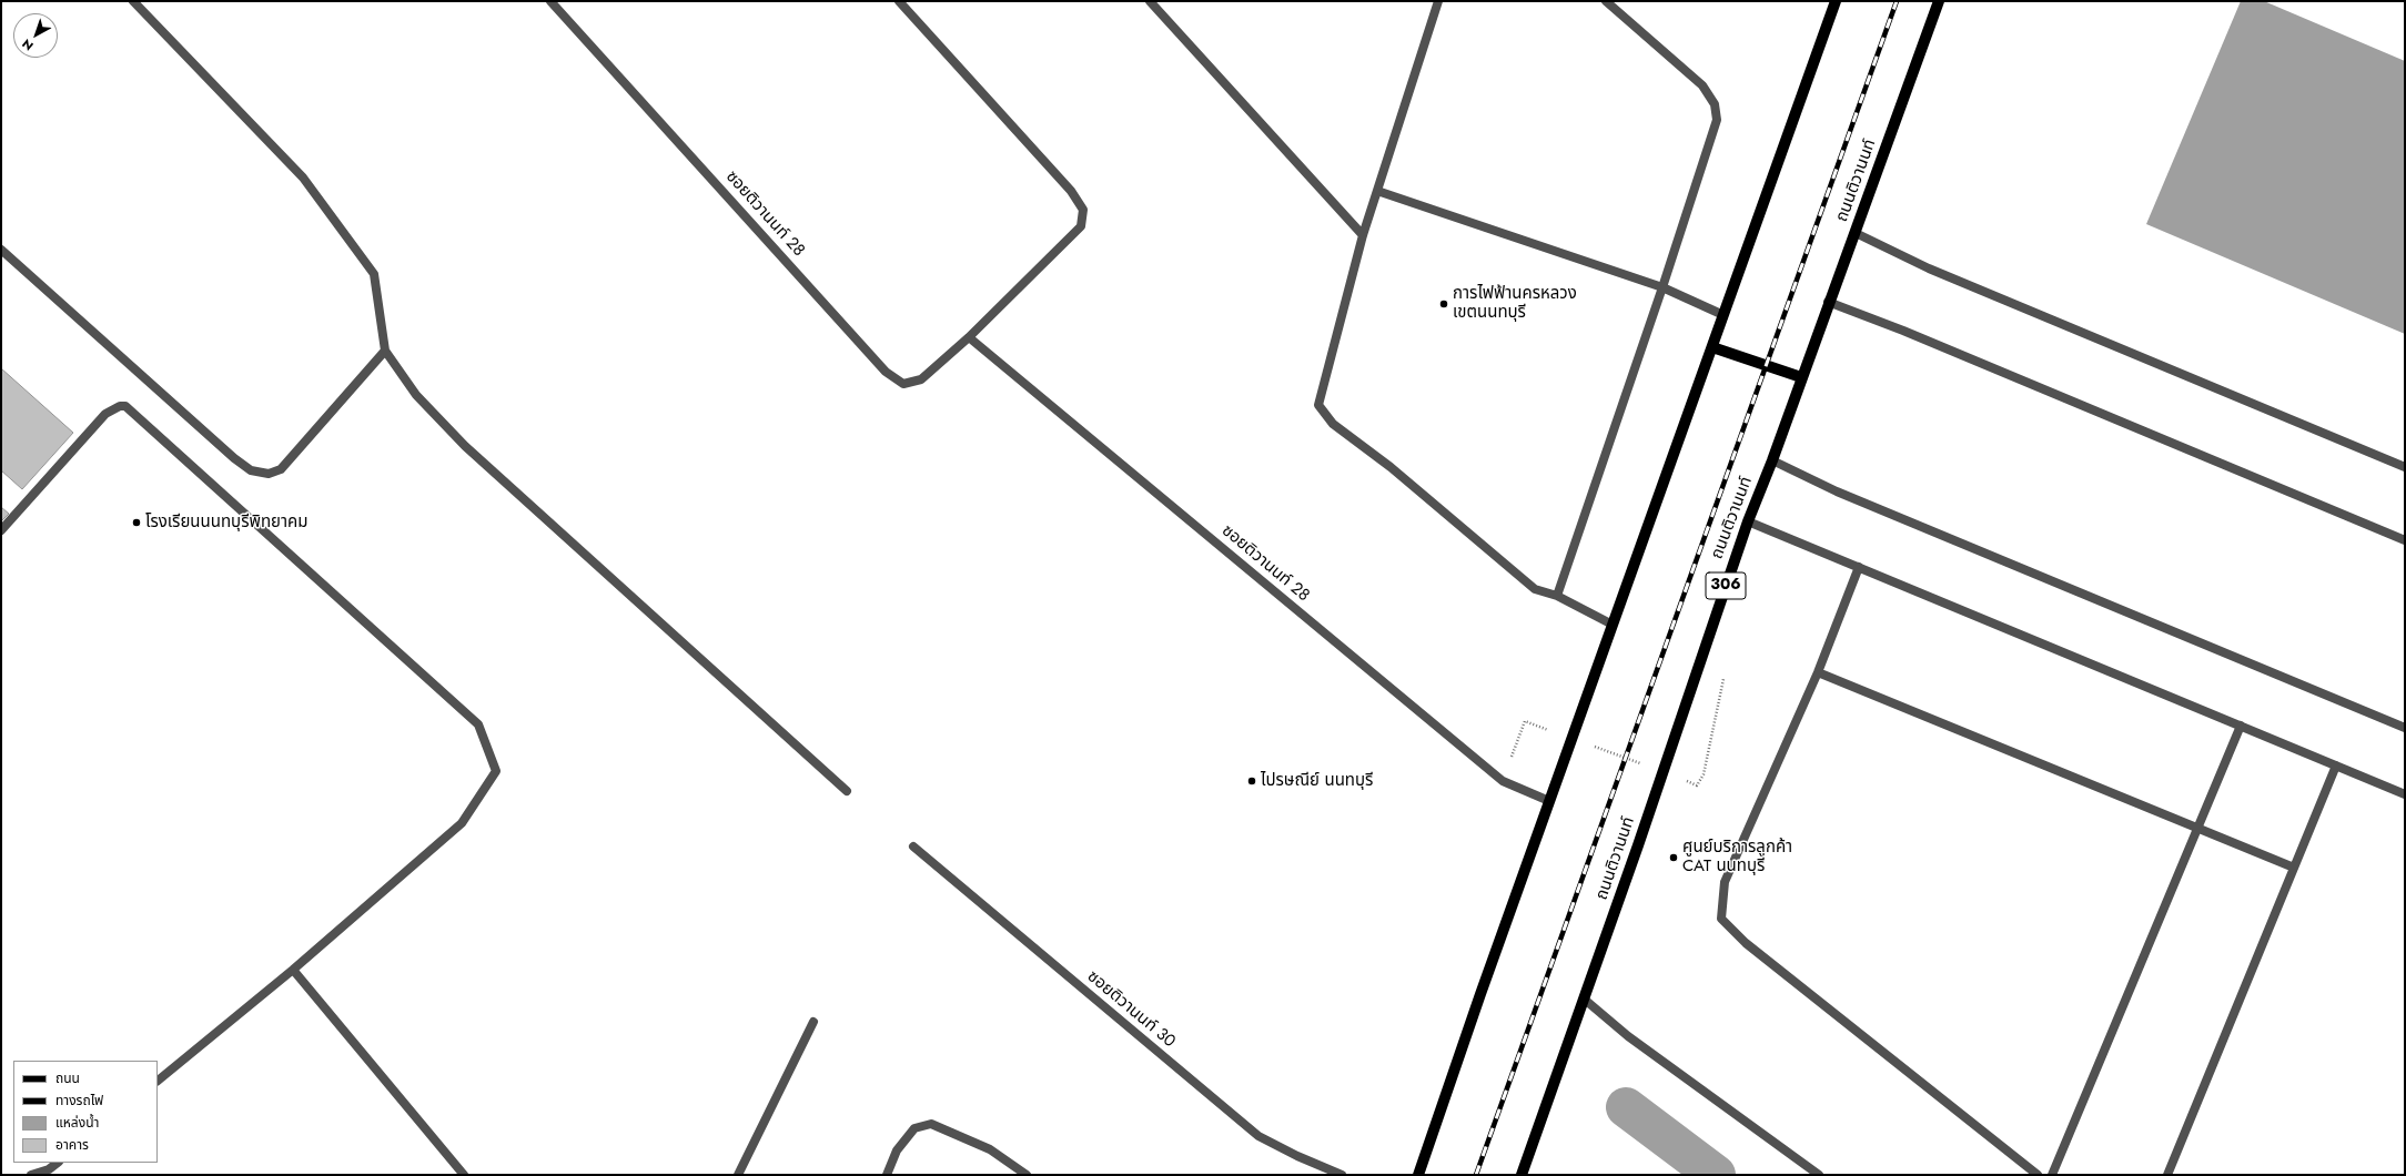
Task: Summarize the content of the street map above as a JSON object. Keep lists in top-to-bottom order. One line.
{"streets":{"main road":["ถนนติวานนท์","306"],"street":["ซอยติวานนท์ 28","ซอยติวานนท์ 30"]},"places":["การไฟฟ้านครหลวง เขตนนทบุรี","โรงเรียนนนทบุรีพิทยาคม","ไปรษณีย์ นนทบุรี","ศูนย์บริการลูกค้า CAT นนทบุรี"],"legend":["ถนน","ทางรถไฟ","แหล่งน้ำ","อาคาร"],"north":"bottom left"}
